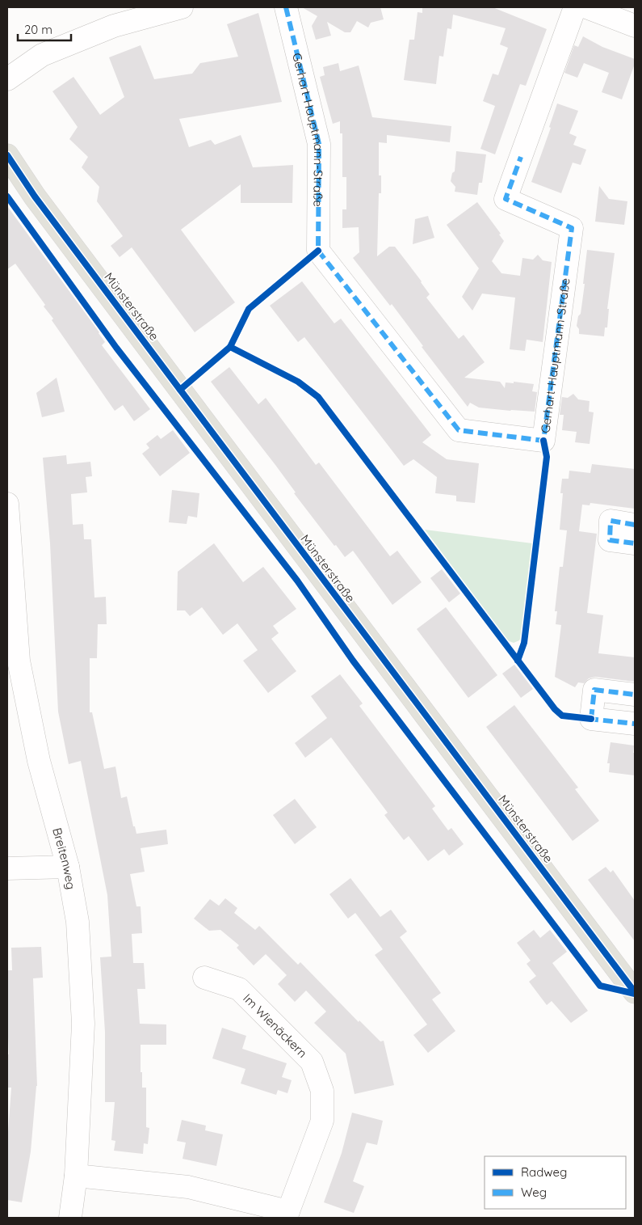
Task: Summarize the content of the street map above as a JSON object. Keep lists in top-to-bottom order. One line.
{"streets":{"main road":["Münsterstraße"],"street":["Gerhart-Hauptmann-Straße","Breitenweg","Im Wienäckern"]},"crossings":[["Breitenweg","Im Wienäckern"]],"legend":["Radweg","Weg"],"scale_bar":"20 m"}
